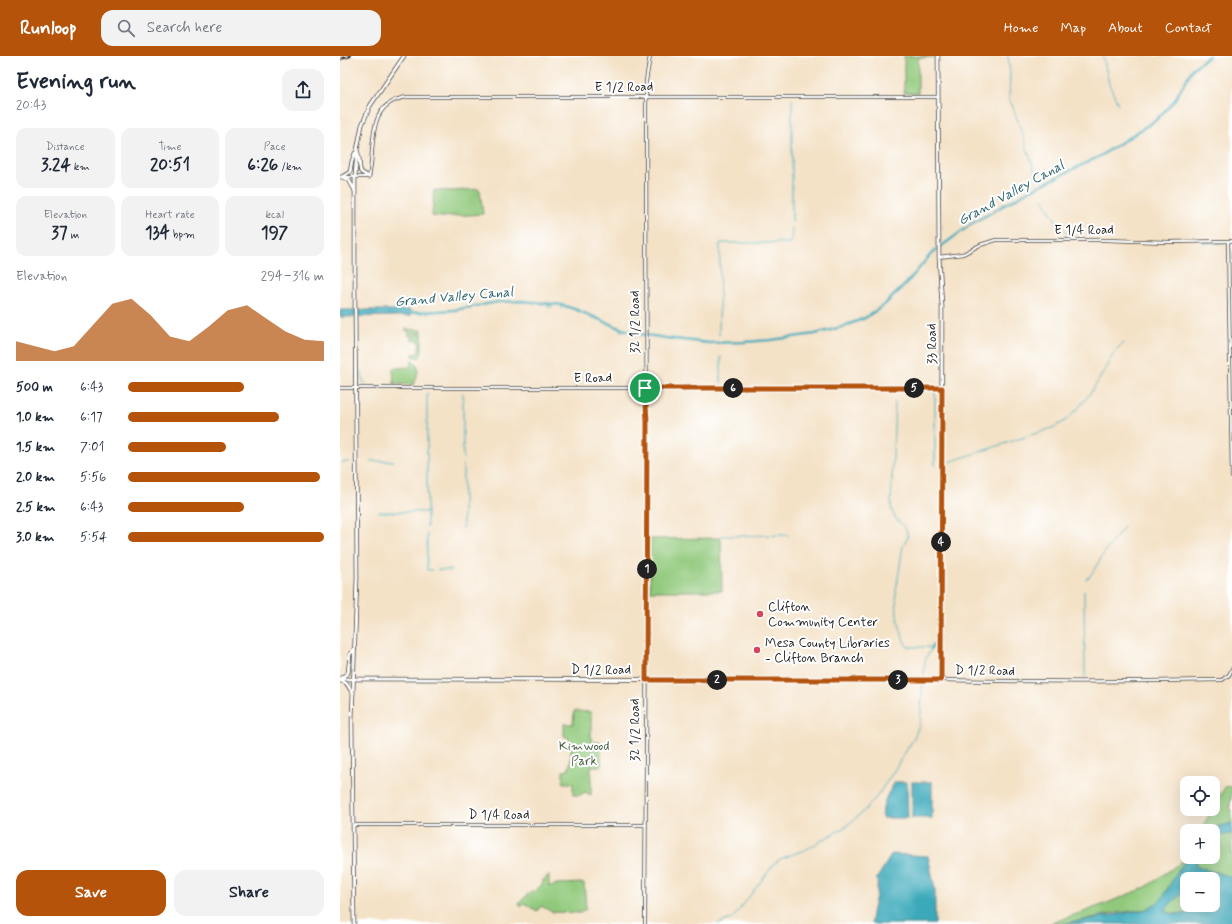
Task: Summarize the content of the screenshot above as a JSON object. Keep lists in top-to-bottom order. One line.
{"streets":{"main road":["33 Road","D 1/2 Road"],"street":["E 1/2 Road","E 1/4 Road","32 1/2 Road","E Road","D 1/4 Road"]},"crossings":[["E 1/2 Road","32 1/2 Road"],["E 1/2 Road","33 Road"],["E 1/4 Road","33 Road"],["32 1/2 Road","E Road"],["32 1/2 Road","D 1/2 Road"],["32 1/2 Road","D 1/4 Road"],["33 Road","E Road"],["33 Road","D 1/2 Road"]],"water":["Grand Valley Canal"],"parks":["Kimwood Park"],"places":["Clifton Community Center","Mesa County Libraries - Clifton Branch"],"page":{"header":"Runloop","search":"Search here","nav":["Home","Map","About","Contact"],"heading":["Evening run","20:43"],"stats":[["Distance","3.24 km"],["Time","20:51"],["Pace","6:26 /km"],["Elevation","37 m"],["Heart rate","134 bpm"],["kcal","197"]],"chart":["Elevation","294–316 m"],"list":[{"name":"500 m","note":"6:43"},{"name":"1.0 km","note":"6:17"},{"name":"1.5 km","note":"7:01"},{"name":"2.0 km","note":"5:56"},{"name":"2.5 km","note":"6:43"},{"name":"3.0 km","note":"5:54"}],"pins":["5","6","4","1","2","3"],"map_buttons":["+","−"],"buttons":["Save","Share"]}}
